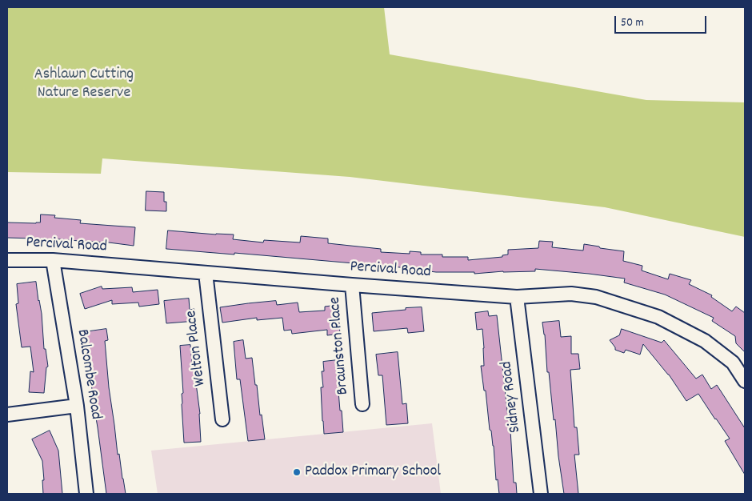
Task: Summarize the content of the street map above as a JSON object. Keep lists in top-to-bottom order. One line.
{"streets":{"street":["Percival Road","Braunston Place","Welton Place","Balcombe Road","Sidney Road"]},"crossings":[["Percival Road","Braunston Place"],["Percival Road","Welton Place"],["Percival Road","Balcombe Road"],["Percival Road","Sidney Road"]],"parks":["Ashlawn Cutting Nature Reserve"],"places":["Paddox Primary School"],"scale_bar":"50 m"}
